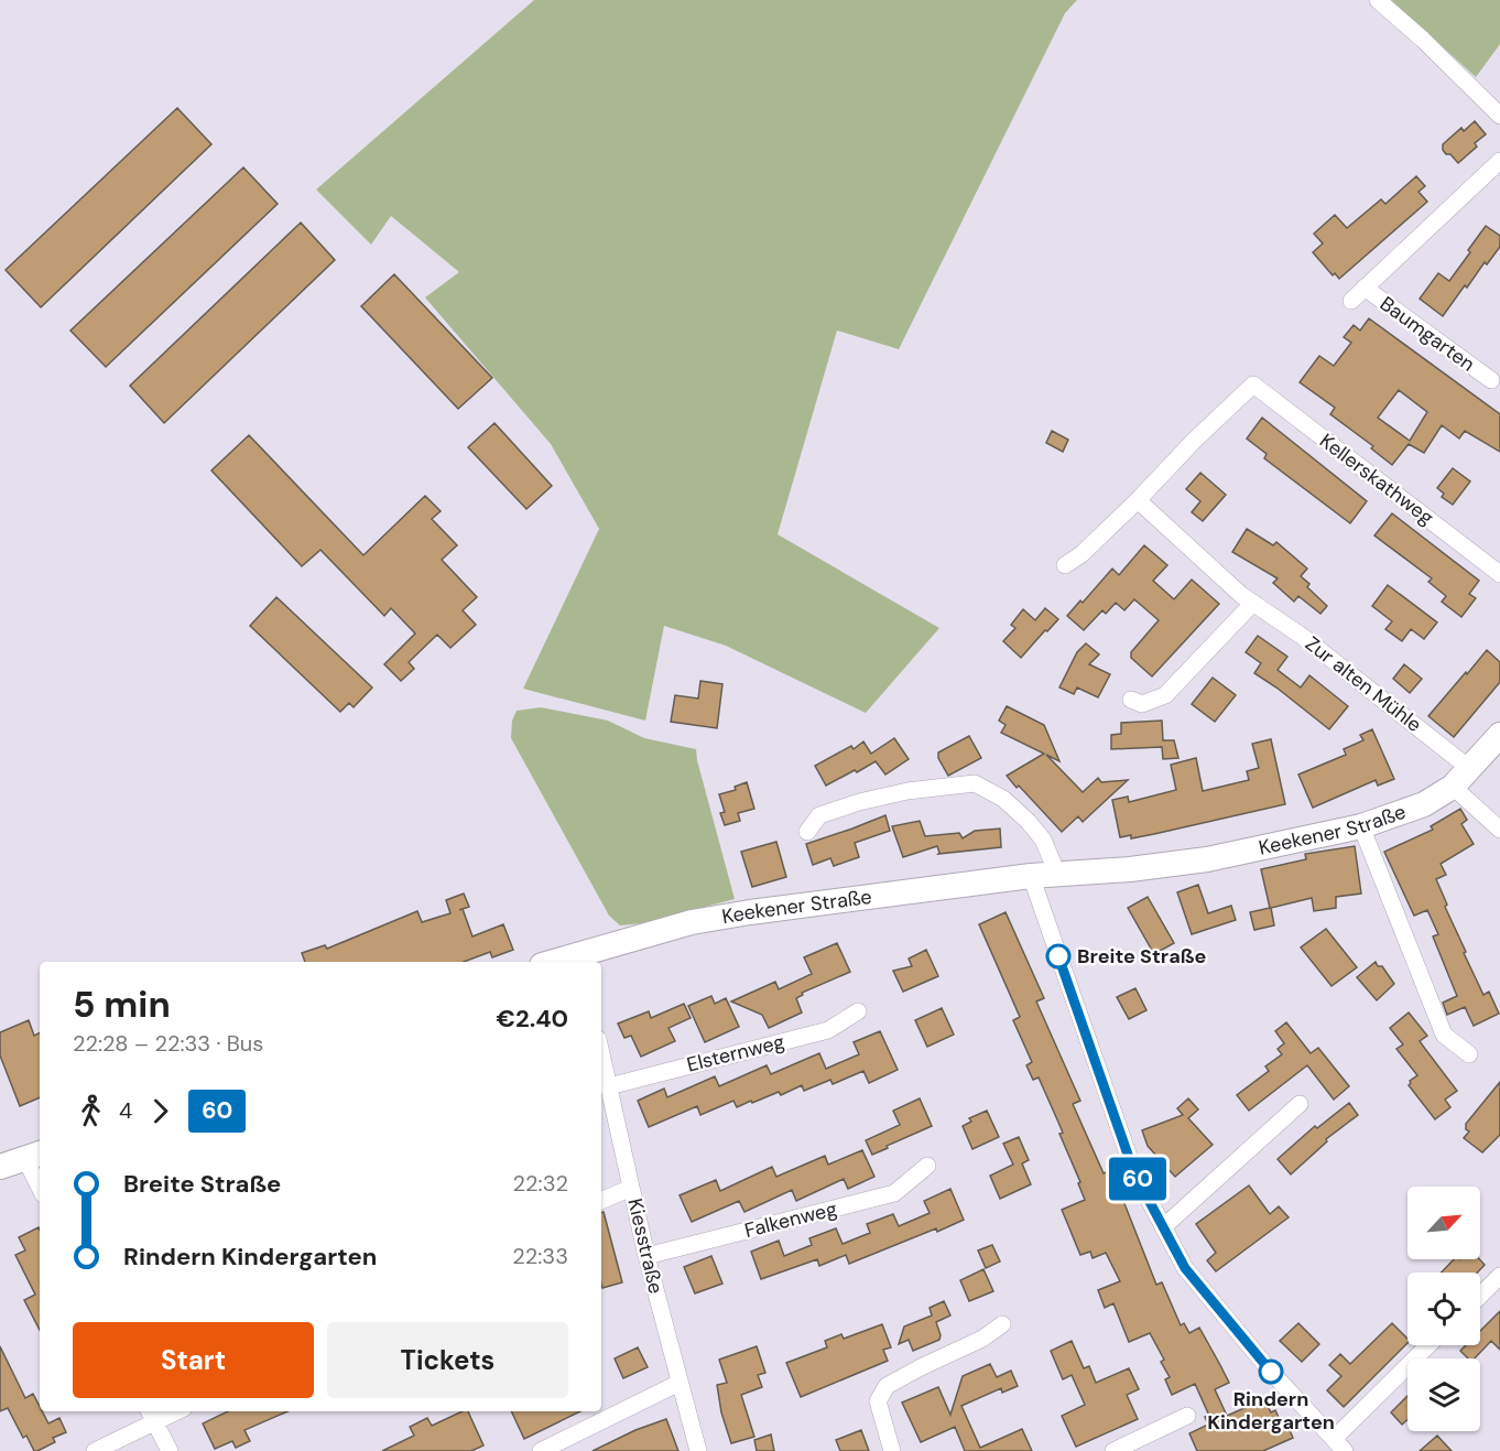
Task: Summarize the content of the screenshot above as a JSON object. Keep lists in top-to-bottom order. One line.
{"streets":{"main road":["Keekener Straße"],"street":["Baumgarten","Kellerskathweg","Zur alten Mühle","Elsternweg","Falkenweg","Kiesstraße"]},"crossings":[["Kellerskathweg","Zur alten Mühle"],["Zur alten Mühle","Keekener Straße"],["Elsternweg","Kiesstraße"],["Falkenweg","Kiesstraße"]],"places":["Breite Straße","Rindern Kindergarten"],"lines":["bus line 60"],"north":"top right","page":{"on_map":"60","heading":["5 min","22:28 – 22:33 · Bus","€2.40"],"legs":["4","60"],"list":[{"name":"Breite Straße","value":"22:32"},{"name":"Rindern Kindergarten","value":"22:33"}],"buttons":["Start","Tickets"]}}
